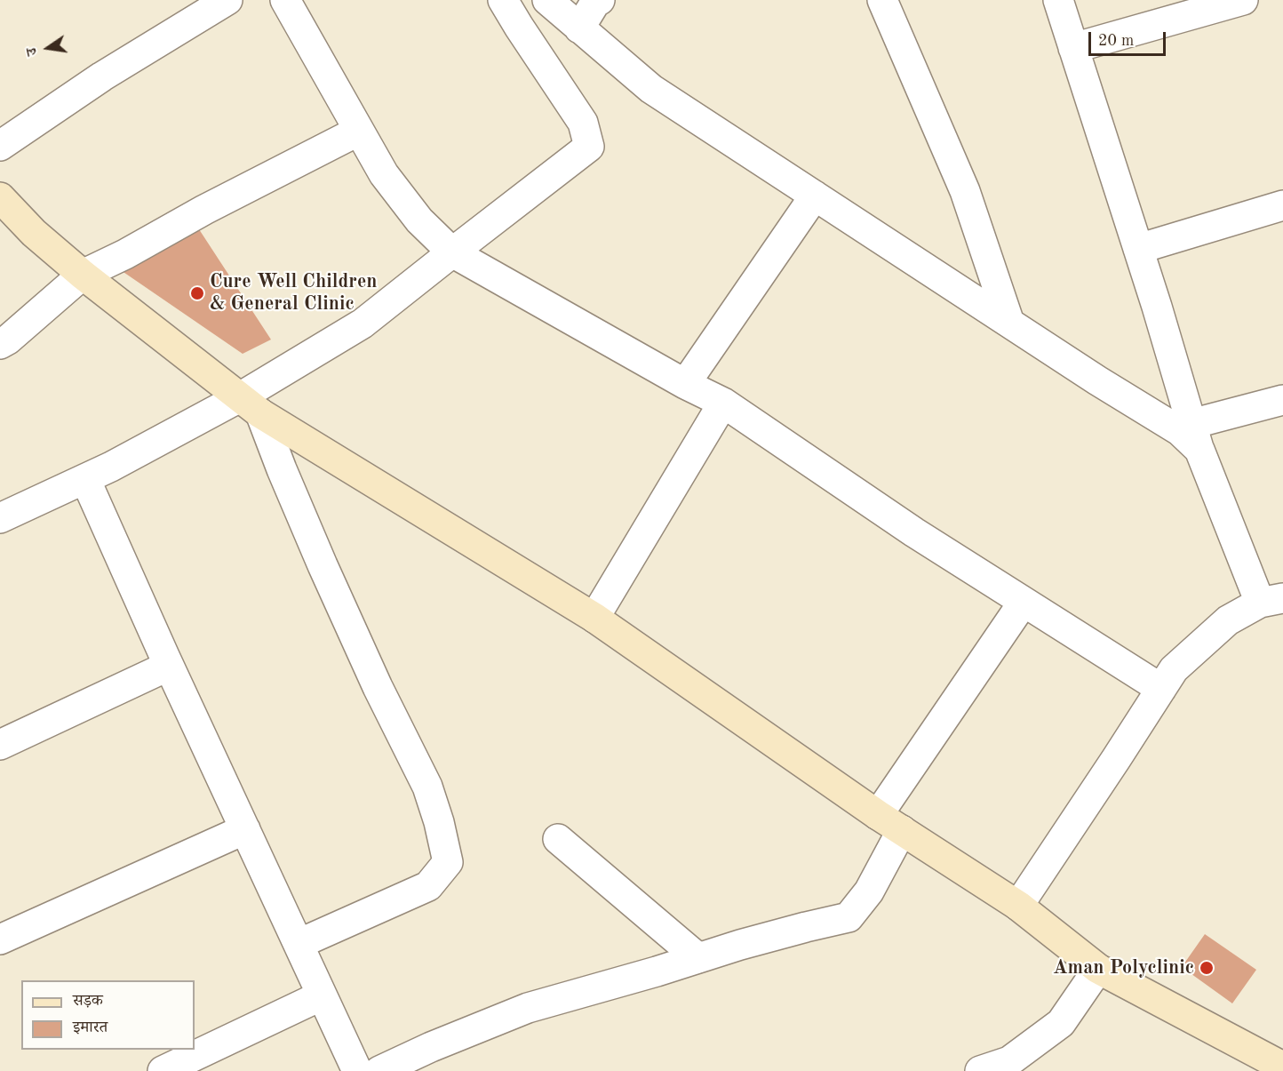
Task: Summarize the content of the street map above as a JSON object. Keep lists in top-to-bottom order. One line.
{"places":["Cure Well Children & General Clinic","Aman Polyclinic"],"legend":["सड़क","इमारत"],"scale_bar":"20 m","north":"left"}
